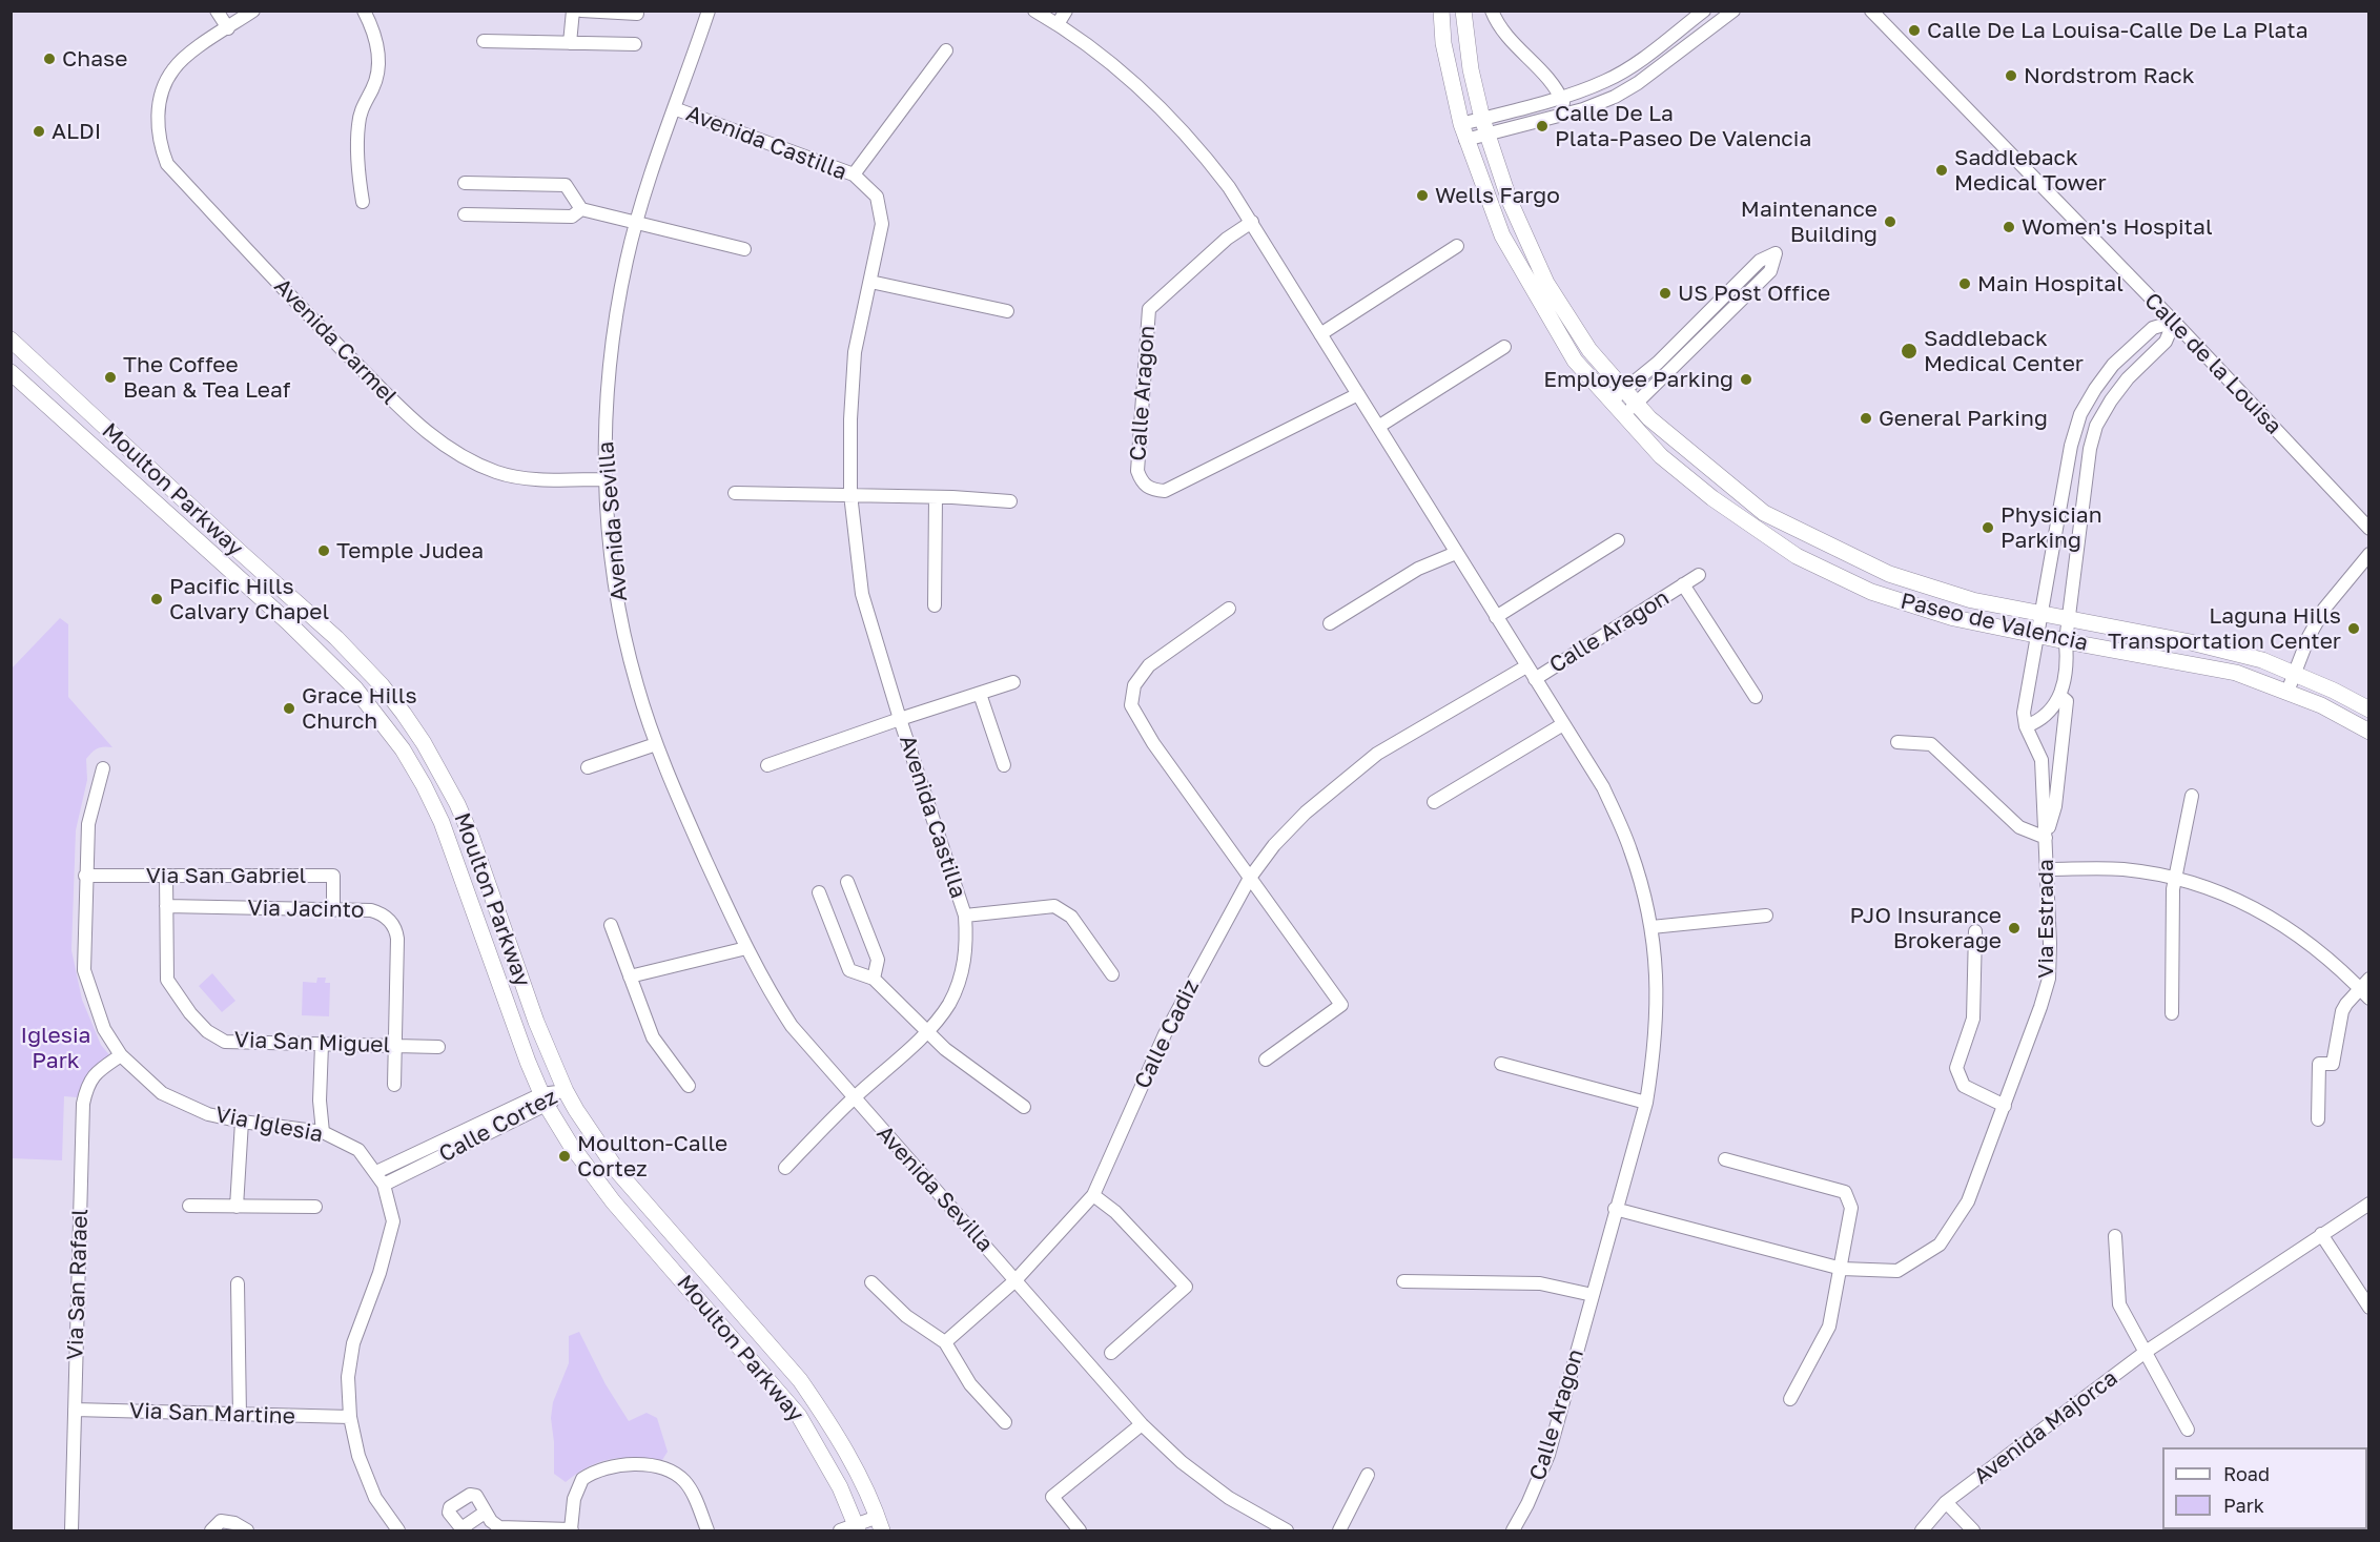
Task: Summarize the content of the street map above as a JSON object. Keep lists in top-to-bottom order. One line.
{"streets":{"main road":["Moulton Parkway","Paseo de Valencia"],"street":["Avenida Castilla","Avenida Carmel","Calle de la Louisa","Calle Aragon","Avenida Sevilla","Via San Gabriel","Via Jacinto","Via Estrada","Calle Cadiz","Via San Miguel","Via Iglesia","Calle Cortez","Via San Rafael","Via San Martine","Avenida Majorca"]},"crossings":[["Avenida Castilla","Avenida Sevilla"],["Avenida Carmel","Avenida Sevilla"],["Calle de la Louisa","Via Estrada"],["Calle Aragon","Via Estrada"],["Calle Aragon","Calle Cadiz"],["Moulton Parkway","Calle Cortez"],["Avenida Sevilla","Calle Cadiz"],["Paseo de Valencia","Via Estrada"],["Via San Gabriel","Via Jacinto"],["Via San Gabriel","Via San Miguel"],["Via San Gabriel","Via Iglesia"],["Via Jacinto","Via San Miguel"],["Via Iglesia","Calle Cortez"],["Via Iglesia","Via San Rafael"],["Via Iglesia","Via San Martine"],["Via San Rafael","Via San Martine"]],"parks":["Iglesia Park"],"places":["Calle De La Louisa-Calle De La Plata","Chase","Nordstrom Rack","Calle De La Plata-Paseo De Valencia","ALDI","Saddleback Medical Tower","Wells Fargo","Maintenance Building","Women's Hospital","Main Hospital","US Post Office","Saddleback Medical Center","The Coffee Bean & Tea Leaf","Employee Parking","General Parking","Physician Parking","Temple Judea","Pacific Hills Calvary Chapel","Laguna Hills Transportation Center","Grace Hills Church","PJO Insurance Brokerage","Moulton-Calle Cortez"],"legend":["Road","Park"]}
